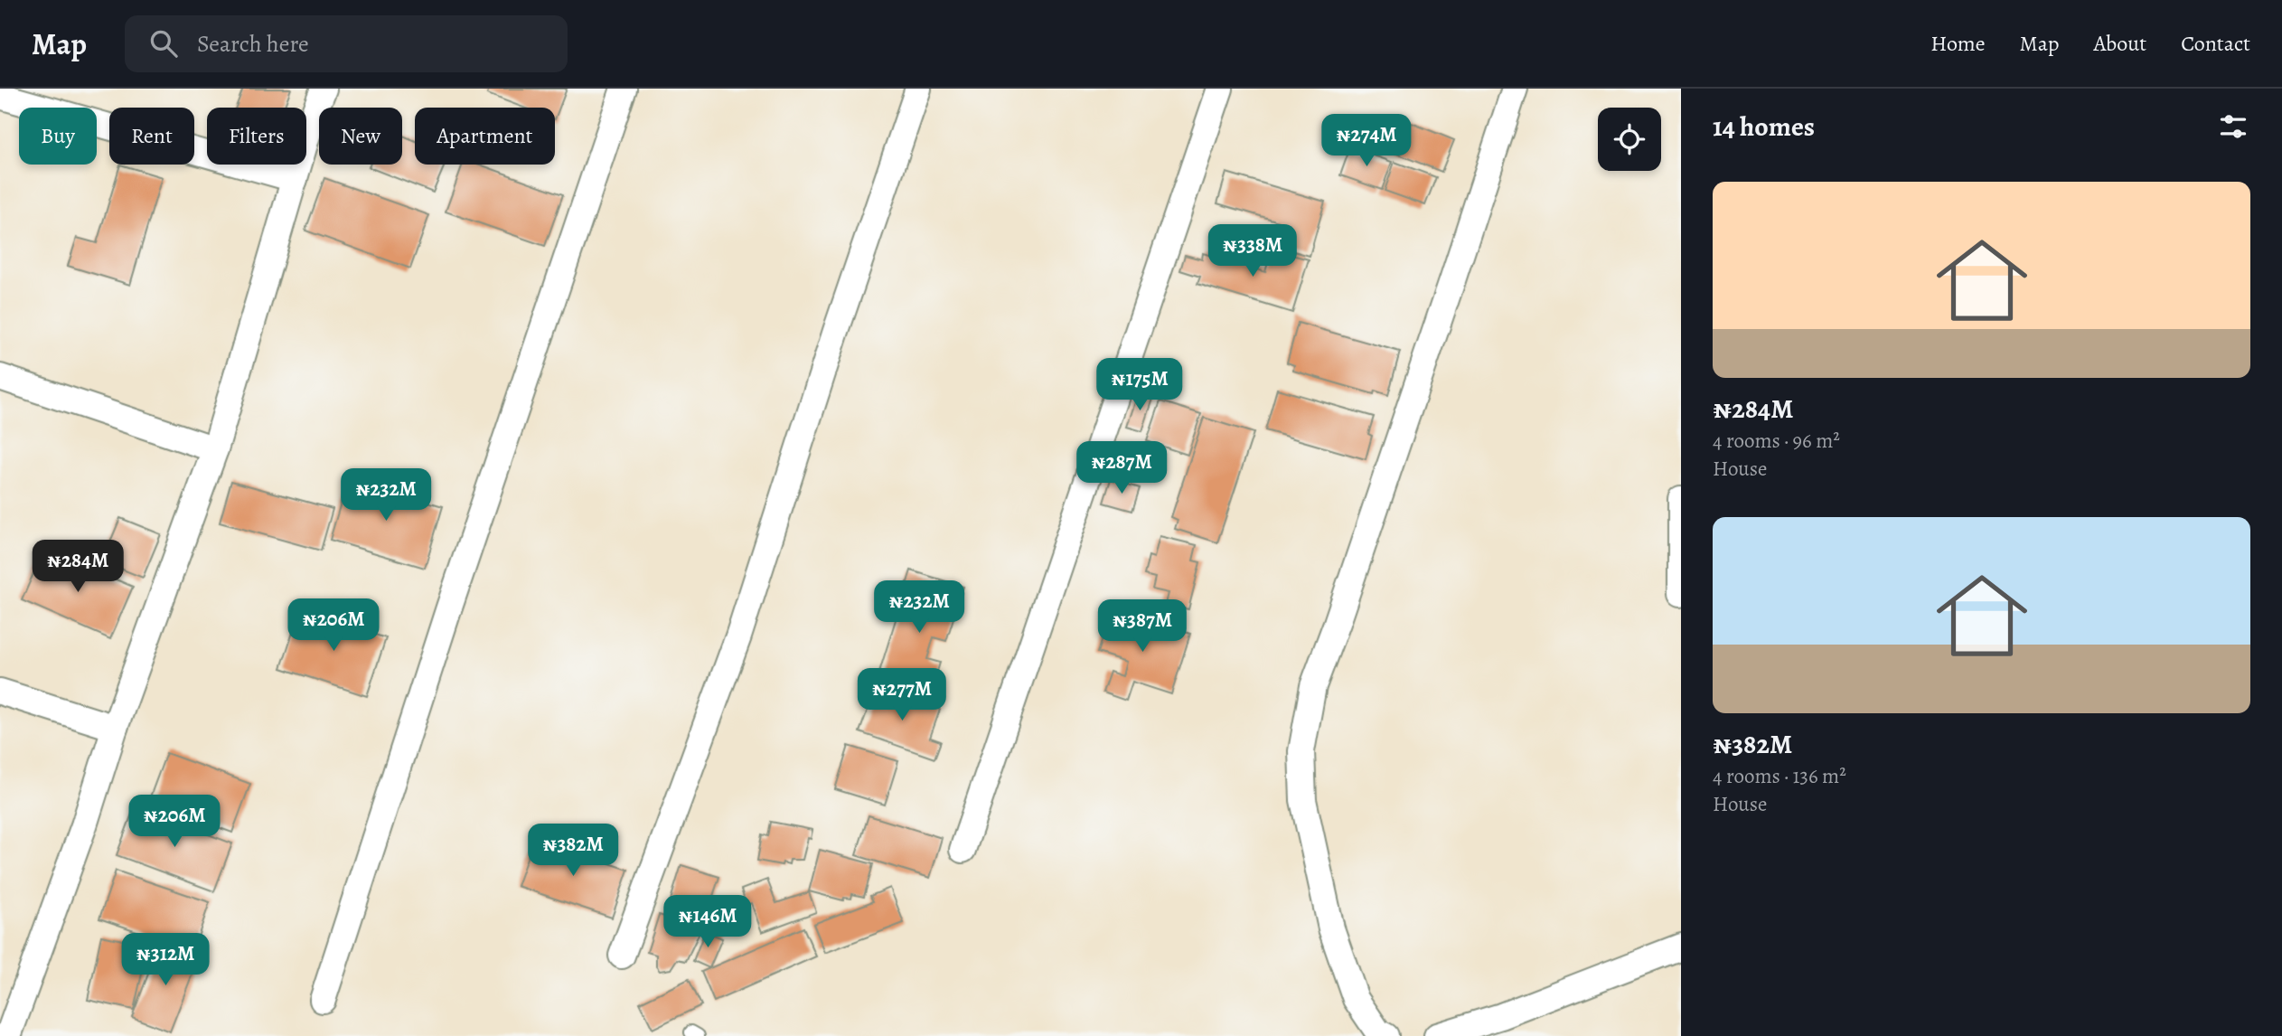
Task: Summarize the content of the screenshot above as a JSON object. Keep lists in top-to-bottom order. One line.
{"page":{"header":"Map","search":"Search here","nav":["Home","Map","About","Contact"],"heading":"14 homes","chip":["Buy","Rent","Filters","New","Apartment"],"price":["₦274M","₦338M","₦175M","₦287M","₦232M","₦284M","₦232M","₦206M","₦387M","₦277M","₦206M","₦382M","₦146M","₦312M"],"list":[{"name":"₦284M","note":"4 rooms · 96 m² · House"},{"name":"₦382M","note":"4 rooms · 136 m² · House"}]}}
